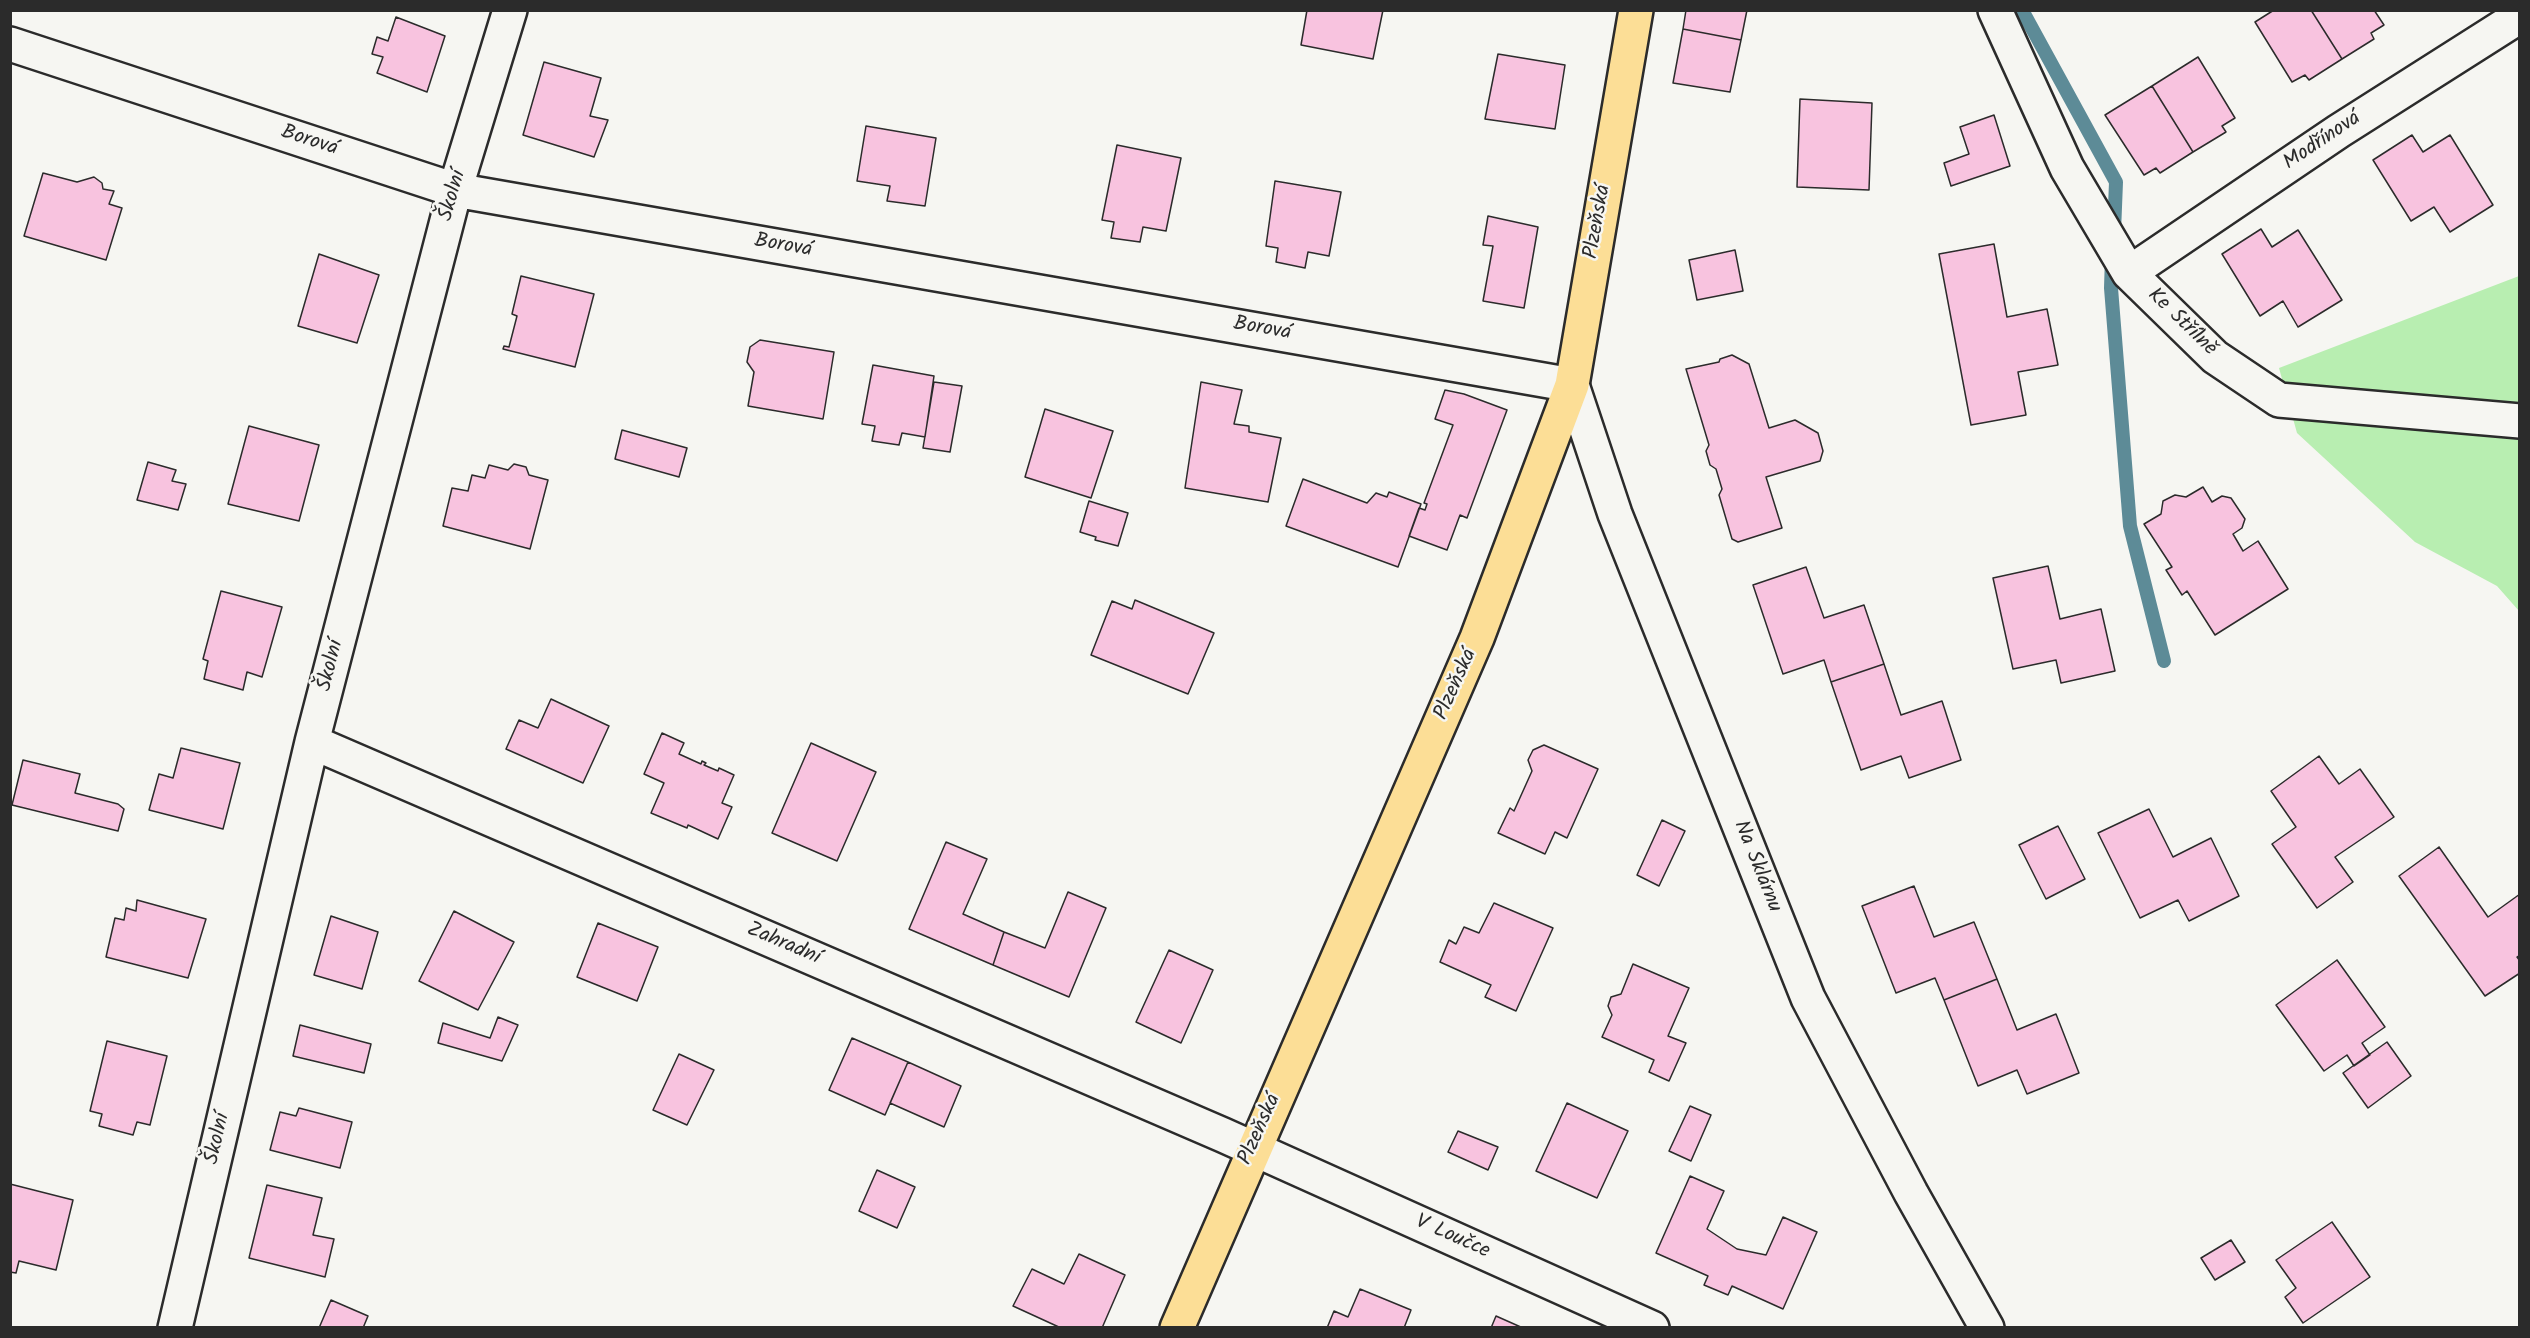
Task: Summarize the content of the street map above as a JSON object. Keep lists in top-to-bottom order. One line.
{"streets":{"main road":["Plzeňská"],"street":["Borová","Modřínová","Školní","Ke Střílně","Na Sklárnu","Zahradní","V Loučce"]},"crossings":[["Borová","Školní"],["Borová","Plzeňská"],["Borová","Na Sklárnu"],["Modřínová","Ke Střílně"],["Školní","Zahradní"],["Plzeňská","Na Sklárnu"],["Plzeňská","Zahradní"],["Plzeňská","V Loučce"],["Zahradní","V Loučce"]]}
